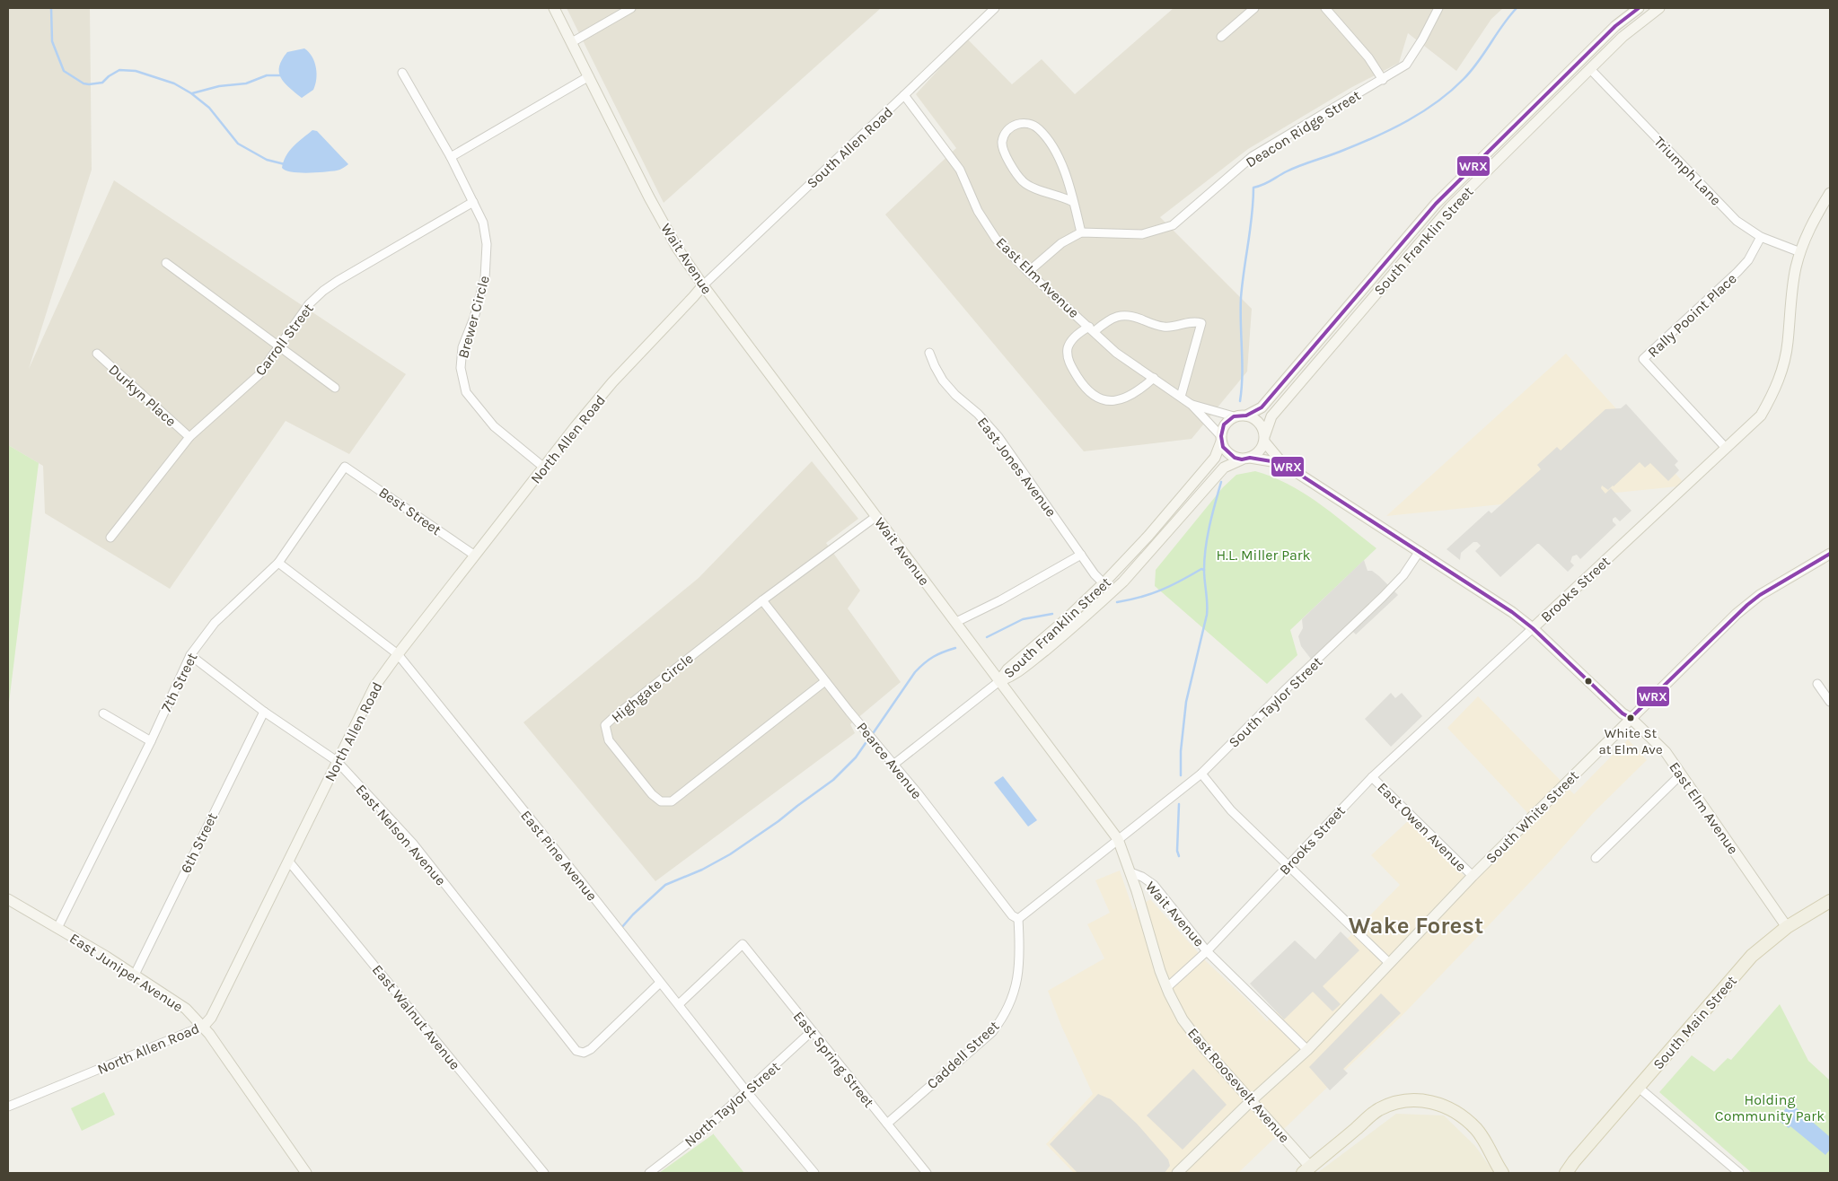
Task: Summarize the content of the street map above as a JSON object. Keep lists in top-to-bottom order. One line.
{"streets":{"main road":["South Main Street"],"street":["Deacon Ridge Street","South Allen Road","Triumph Lane","South Franklin Street","Wait Avenue","East Elm Avenue","Rally Pooint Place","Brewer Circle","Carroll Street","Durkyn Place","North Allen Road","East Jones Avenue","Best Street","Brooks Street","7th Street","Highgate Circle","South Taylor Street","Pearce Avenue","South White Street","East Owen Avenue","East Nelson Avenue","6th Street","East Pine Avenue","East Juniper Avenue","East Walnut Avenue","Caddell Street","East Spring Street","East Roosevelt Avenue","North Taylor Street"]},"crossings":[["South Allen Road","Wait Avenue"],["South Allen Road","East Elm Avenue"],["South Allen Road","North Allen Road"],["Triumph Lane","South Franklin Street"],["Triumph Lane","Rally Pooint Place"],["Triumph Lane","Brooks Street"],["South Franklin Street","Wait Avenue"],["South Franklin Street","East Elm Avenue"],["South Franklin Street","East Jones Avenue"],["Wait Avenue","North Allen Road"],["Wait Avenue","Brooks Street"],["Wait Avenue","Highgate Circle"],["Wait Avenue","South Taylor Street"],["Wait Avenue","South White Street"],["Wait Avenue","East Roosevelt Avenue"],["East Elm Avenue","Brooks Street"],["East Elm Avenue","South Taylor Street"],["East Elm Avenue","South White Street"],["East Elm Avenue","South Main Street"],["Rally Pooint Place","Brooks Street"],["Brewer Circle","Carroll Street"],["Brewer Circle","North Allen Road"],["Carroll Street","Durkyn Place"],["North Allen Road","Best Street"],["North Allen Road","East Nelson Avenue"],["North Allen Road","East Pine Avenue"],["North Allen Road","East Juniper Avenue"],["North Allen Road","East Walnut Avenue"],["Best Street","7th Street"],["Brooks Street","East Owen Avenue"],["Brooks Street","East Roosevelt Avenue"],["7th Street","East Nelson Avenue"],["7th Street","East Pine Avenue"],["7th Street","East Juniper Avenue"],["Highgate Circle","Pearce Avenue"],["Pearce Avenue","Caddell Street"],["South White Street","East Owen Avenue"],["South White Street","East Roosevelt Avenue"],["East Nelson Avenue","6th Street"],["East Nelson Avenue","East Pine Avenue"],["6th Street","East Juniper Avenue"],["East Pine Avenue","East Spring Street"],["East Pine Avenue","North Taylor Street"],["Caddell Street","East Spring Street"],["East Spring Street","North Taylor Street"]],"districts":["Wake Forest"],"parks":["H.L. Miller Park","Holding Community Park"],"places":["White St at Elm Ave"],"lines":["transit line WRX"]}
